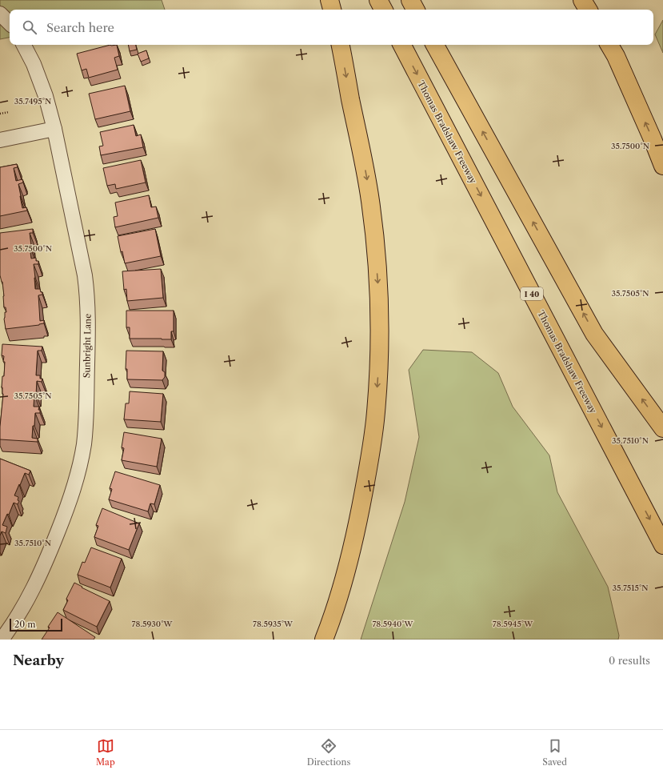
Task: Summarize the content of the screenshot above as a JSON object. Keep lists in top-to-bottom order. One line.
{"streets":{"highway":["Thomas Bradshaw Freeway","I 40"],"street":["Sunbright Lane"]},"scale_bar":"20 m","page":{"search":"Search here","scale":"20 m","heading":["Nearby","0 results"],"nav":["Map","Directions","Saved"]},"coordinates":["35.7495°N","35.7500°N","35.7505°N","35.7510°N","35.7515°N","78.5930°W","78.5935°W","78.5940°W","78.5945°W"]}
